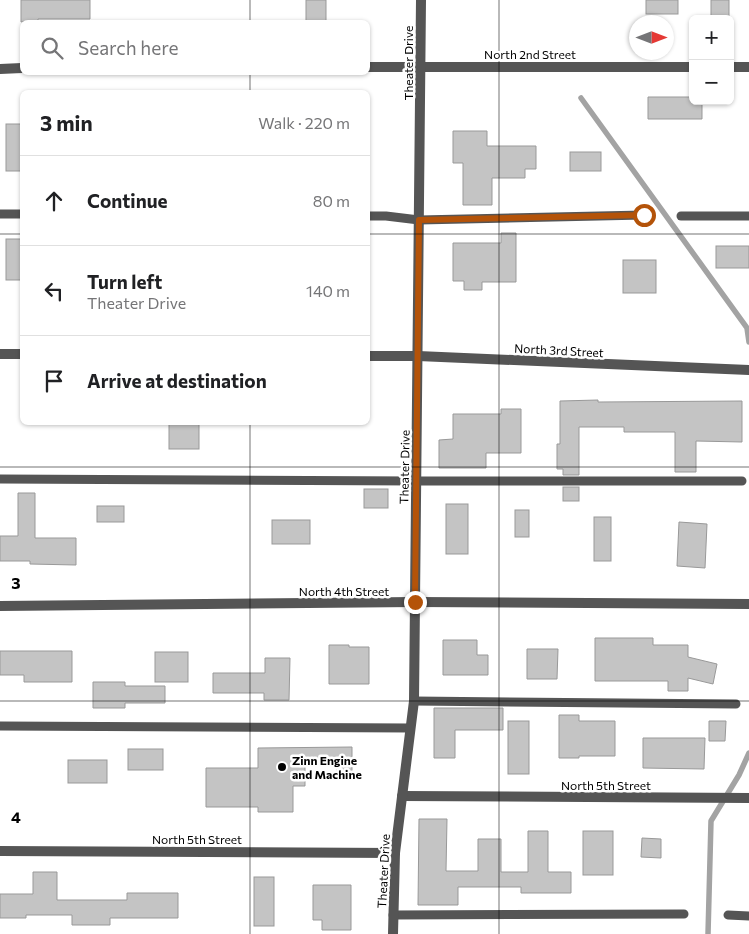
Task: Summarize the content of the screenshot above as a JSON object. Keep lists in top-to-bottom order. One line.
{"streets":{"street":["North 2nd Street","Theater Drive","North 3rd Street","North 4th Street","North 5th Street"]},"crossings":[["North 2nd Street","Theater Drive"],["Theater Drive","North 3rd Street"],["Theater Drive","North 4th Street"],["Theater Drive","North 5th Street"]],"places":["Zinn Engine and Machine"],"north":"right","page":{"map_buttons":["+","−"],"search":"Search here","heading":["3 min","Walk · 220 m"],"list":[["Continue","80 m"],["Turn left","Theater Drive","140 m"],"Arrive at destination"]},"grid":{"rows":["3","4"]}}
